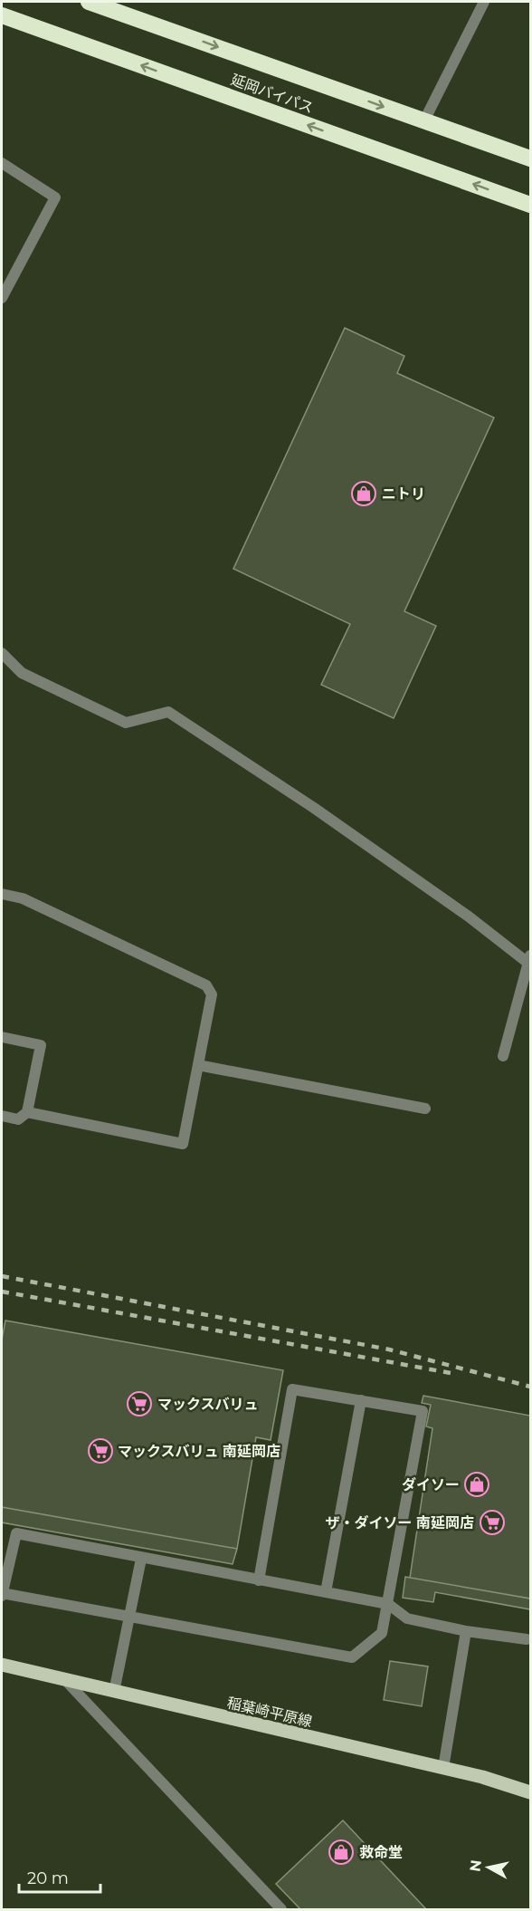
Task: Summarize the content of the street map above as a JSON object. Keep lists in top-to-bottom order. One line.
{"streets":{"highway":["延岡バイパス"],"main road":["稲葉崎平原線"]},"places":{"shop":["ニトリ","ダイソー","救命堂"],"supermarket":["マックスバリュ","マックスバリュ 南延岡店","ザ・ダイソー 南延岡店"]},"scale_bar":"20 m","north":"left"}
